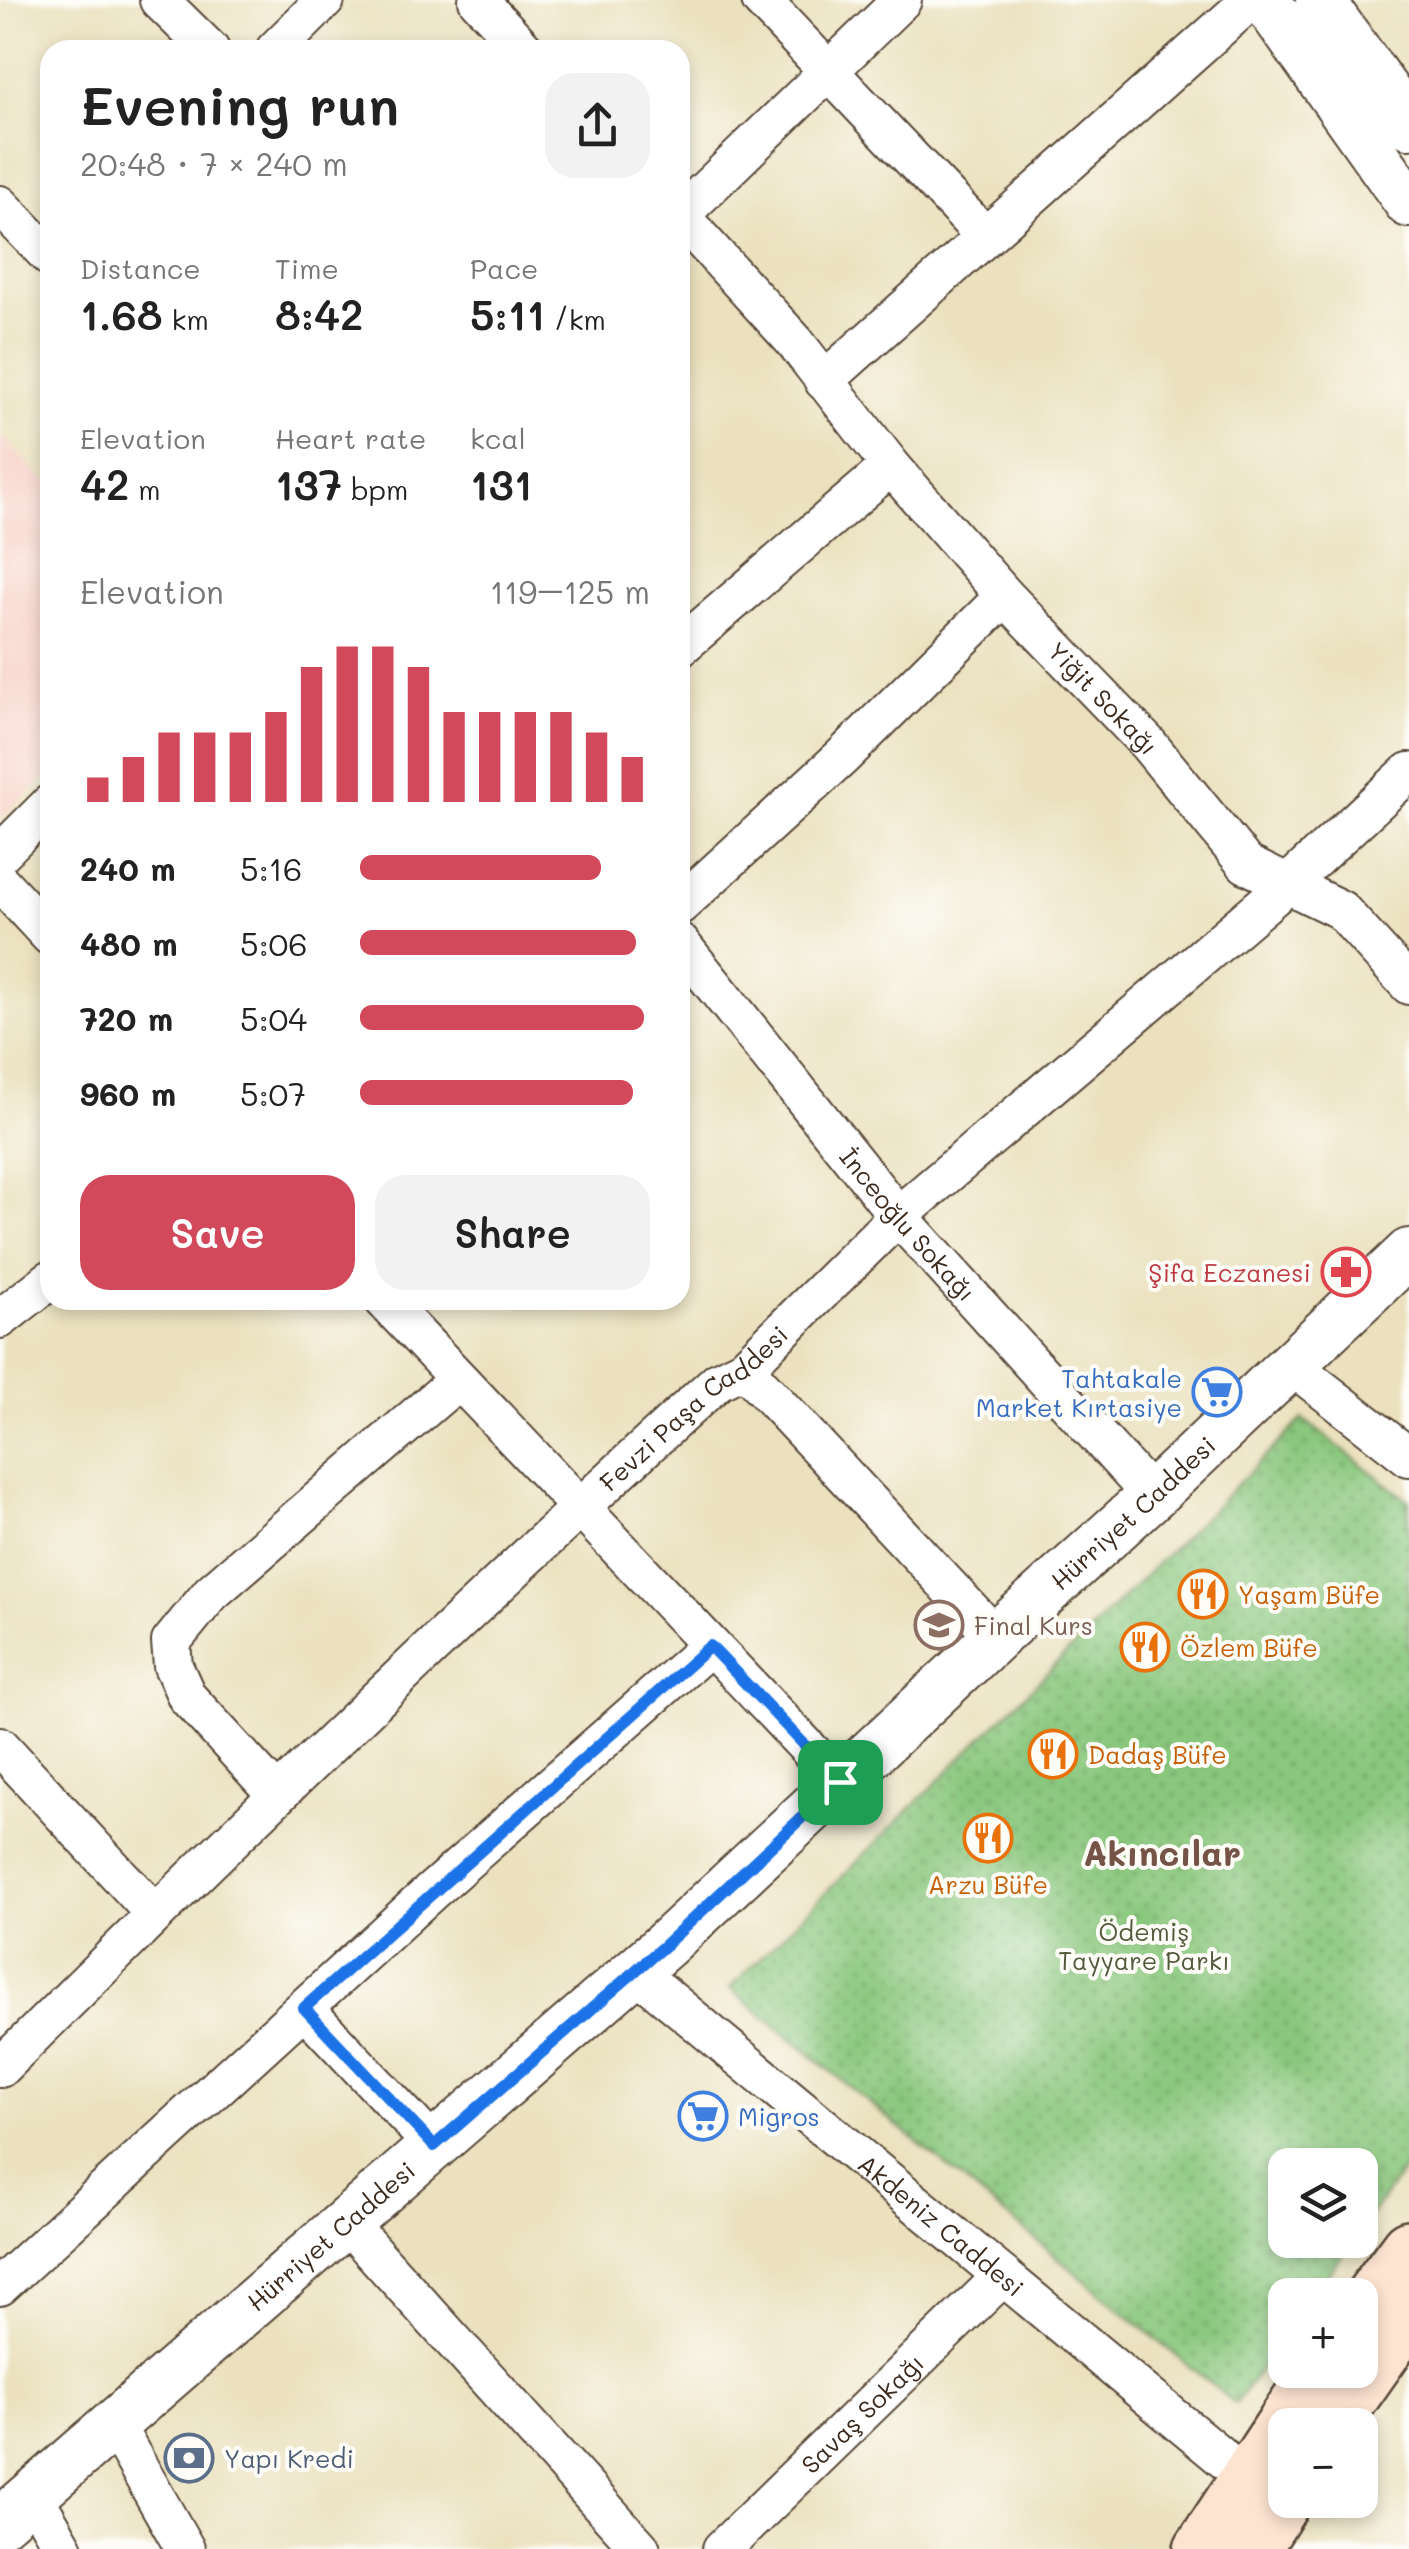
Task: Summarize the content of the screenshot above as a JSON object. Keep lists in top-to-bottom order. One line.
{"streets":{"street":["Yiğit Sokağı","İnceoğlu Sokağı","Fevzi Paşa Caddesi","Hürriyet Caddesi","Akdeniz Caddesi","Savaş Sokağı"]},"crossings":[["Yiğit Sokağı","Fevzi Paşa Caddesi"],["İnceoğlu Sokağı","Fevzi Paşa Caddesi"],["İnceoğlu Sokağı","Hürriyet Caddesi"],["Hürriyet Caddesi","Akdeniz Caddesi"],["Akdeniz Caddesi","Savaş Sokağı"]],"districts":["Akıncılar"],"parks":["Ödemiş Tayyare Parkı"],"places":{"pharmacy":["Şifa Eczanesi"],"supermarket":["Tahtakale Market Kırtasiye","Migros"],"restaurant":["Yaşam Büfe","Özlem Büfe","Dadaş Büfe","Arzu Büfe"],"school or university":["Final Kurs"],"bank":["Yapı Kredi"]},"page":{"heading":["Evening run","20:48 · 7 × 240 m"],"stats":[["Distance","1.68 km"],["Time","8:42"],["Pace","5:11 /km"],["Elevation","42 m"],["Heart rate","137 bpm"],["kcal","131"]],"chart":["Elevation","119–125 m"],"list":[{"name":"240 m","note":"5:16"},{"name":"480 m","note":"5:06"},{"name":"720 m","note":"5:04"},{"name":"960 m","note":"5:07"}],"buttons":["Save","Share"],"map_buttons":["+","−"]}}
